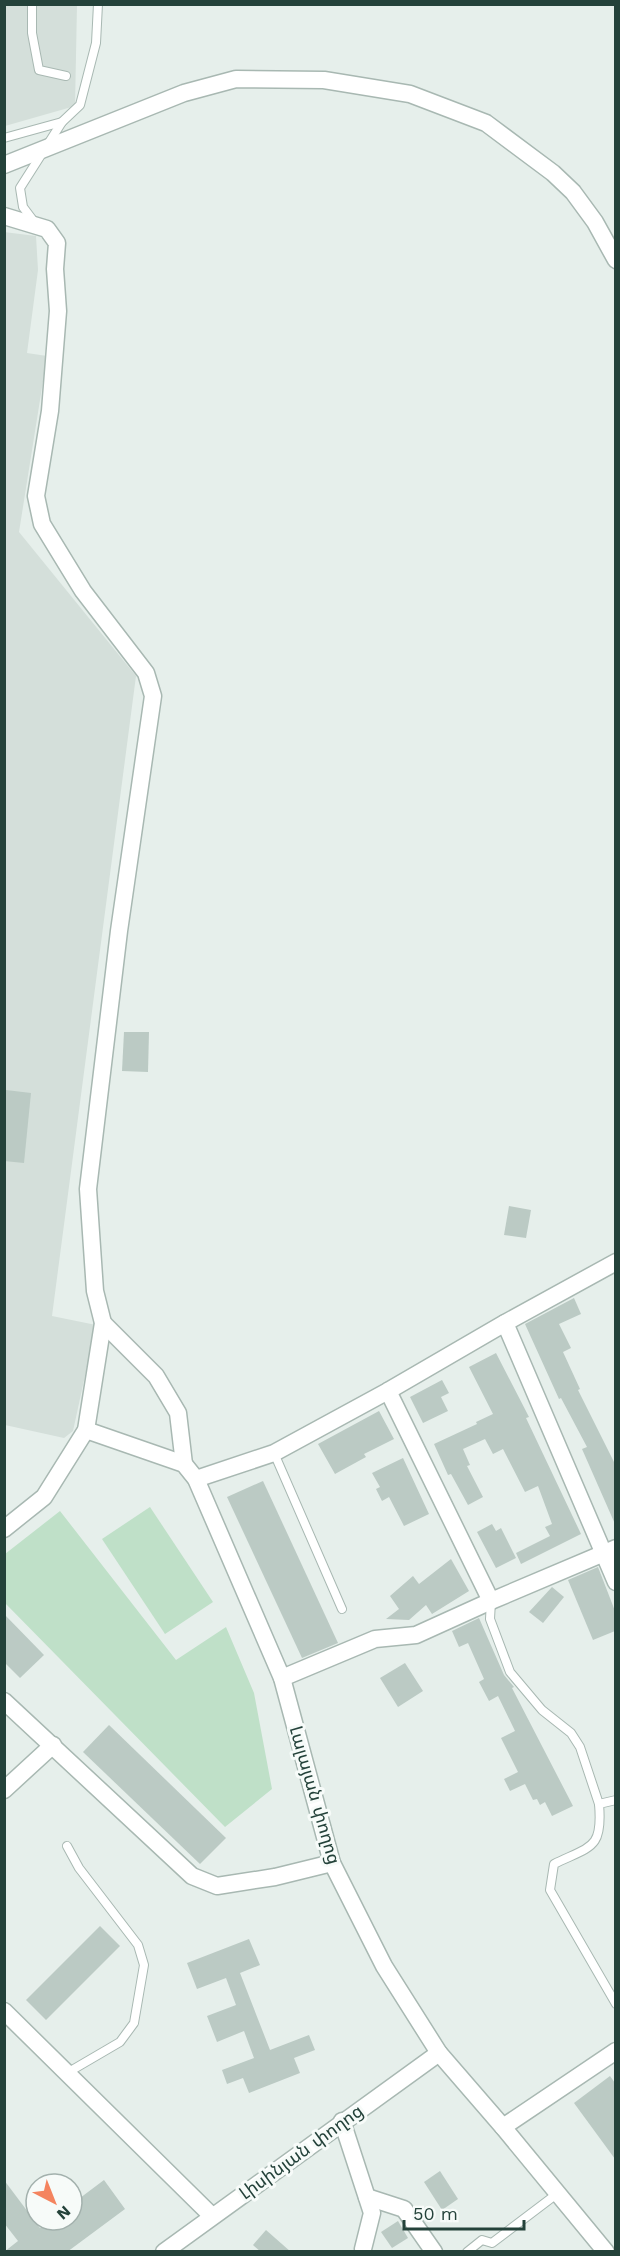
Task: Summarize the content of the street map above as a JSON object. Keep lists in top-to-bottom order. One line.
{"streets":{"street":["Լալայան փողոց","Լիսինյան փողոց"]},"crossings":[["Լալայան փողոց","Լիսինյան փողոց"]],"scale_bar":"50 m","north":"bottom right"}
